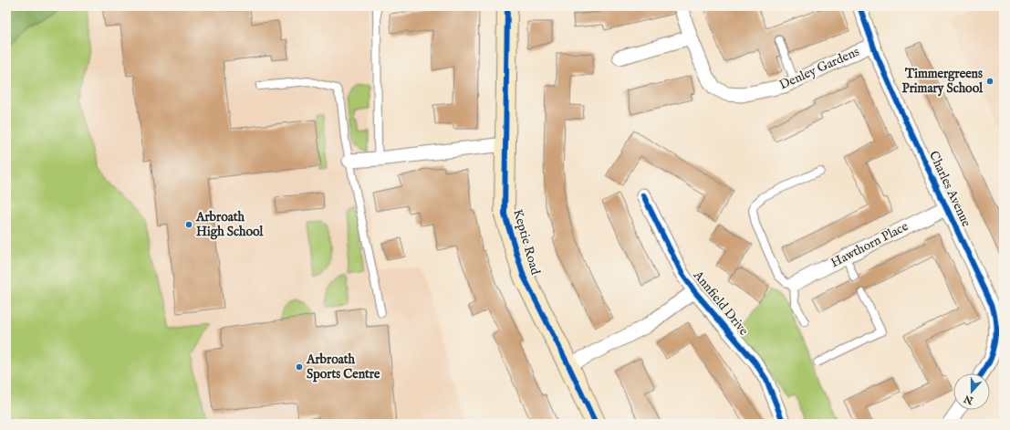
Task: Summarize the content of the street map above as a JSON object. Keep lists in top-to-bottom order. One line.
{"streets":{"main road":["Keptie Road"],"street":["Denley Gardens","Charles Avenue","Hawthorn Place","Annfield Drive"]},"crossings":[["Denley Gardens","Charles Avenue"],["Charles Avenue","Hawthorn Place"],["Keptie Road","Annfield Drive"]],"places":["Timmergreens Primary School","Arbroath High School","Arbroath Sports Centre"],"north":"bottom"}
